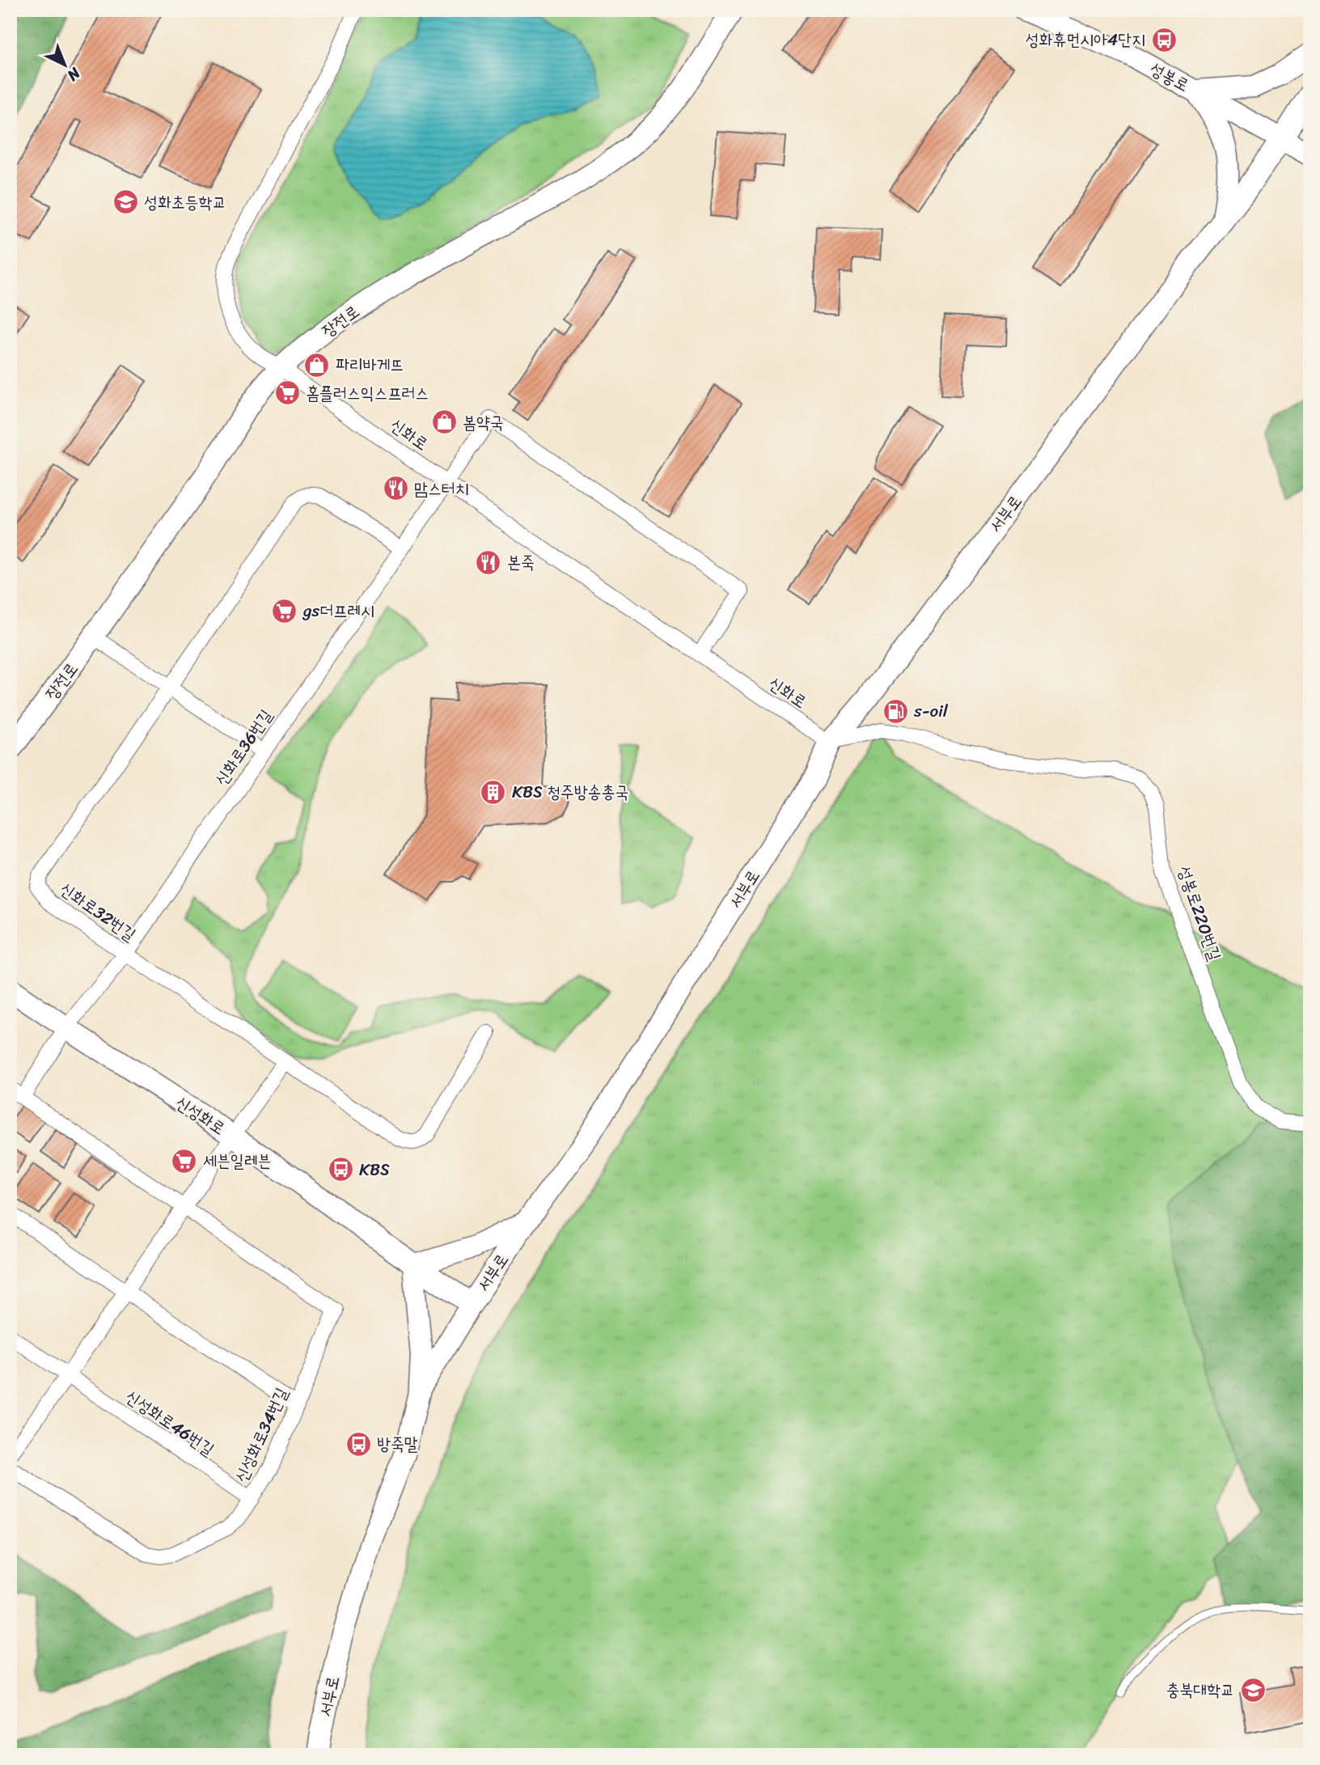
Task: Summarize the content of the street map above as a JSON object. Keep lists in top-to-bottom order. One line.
{"streets":{"main road":["성봉로","장전로","서부로","신성화로"],"street":["신화로","신화로36번길","신화로32번길","성봉로220번길","신성화로46번길","신성화로34번길"]},"crossings":[["성봉로","서부로"],["장전로","신화로"],["신화로","서부로"],["신화로","신화로36번길"],["신화로","성봉로220번길"],["서부로","성봉로220번길"],["서부로","신성화로"],["신화로36번길","신화로32번길"],["신화로36번길","신성화로"],["신성화로46번길","신성화로34번길"]],"places":{"bus stop":["성화휴먼시아4단지","KBS","방죽말"],"school or university":["성화초등학교","충북대학교"],"shop":["파리바게뜨","봄약국"],"supermarket":["홈플러스익스프러스","gs더프레시","세븐일레븐"],"restaurant":["맘스터치","본죽"],"fuel station":["s-oil"],"building":["KBS 청주방송총국"]},"north":"bottom right"}
